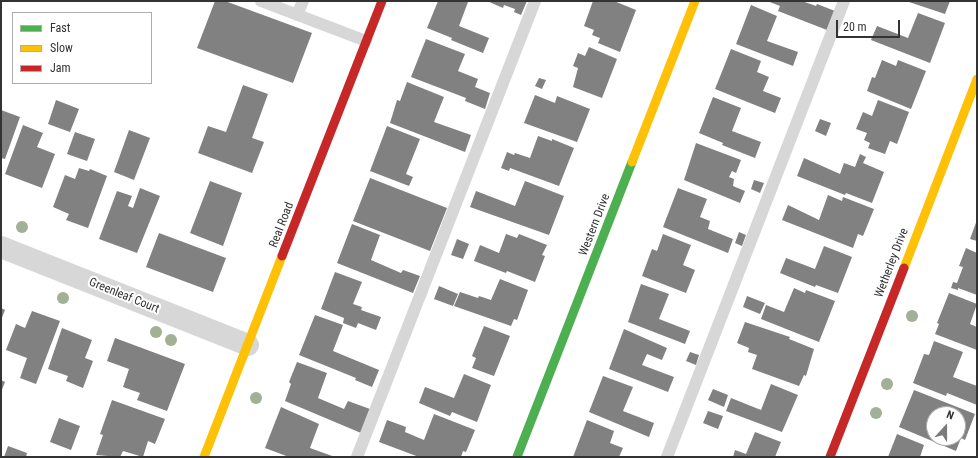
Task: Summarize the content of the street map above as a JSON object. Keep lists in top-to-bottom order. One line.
{"streets":{"street":["Real Road","Western Drive","Wetherley Drive","Greenleaf Court"]},"crossings":[["Real Road","Greenleaf Court"]],"legend":["Fast","Slow","Jam"],"scale_bar":"20 m","north":"top"}
